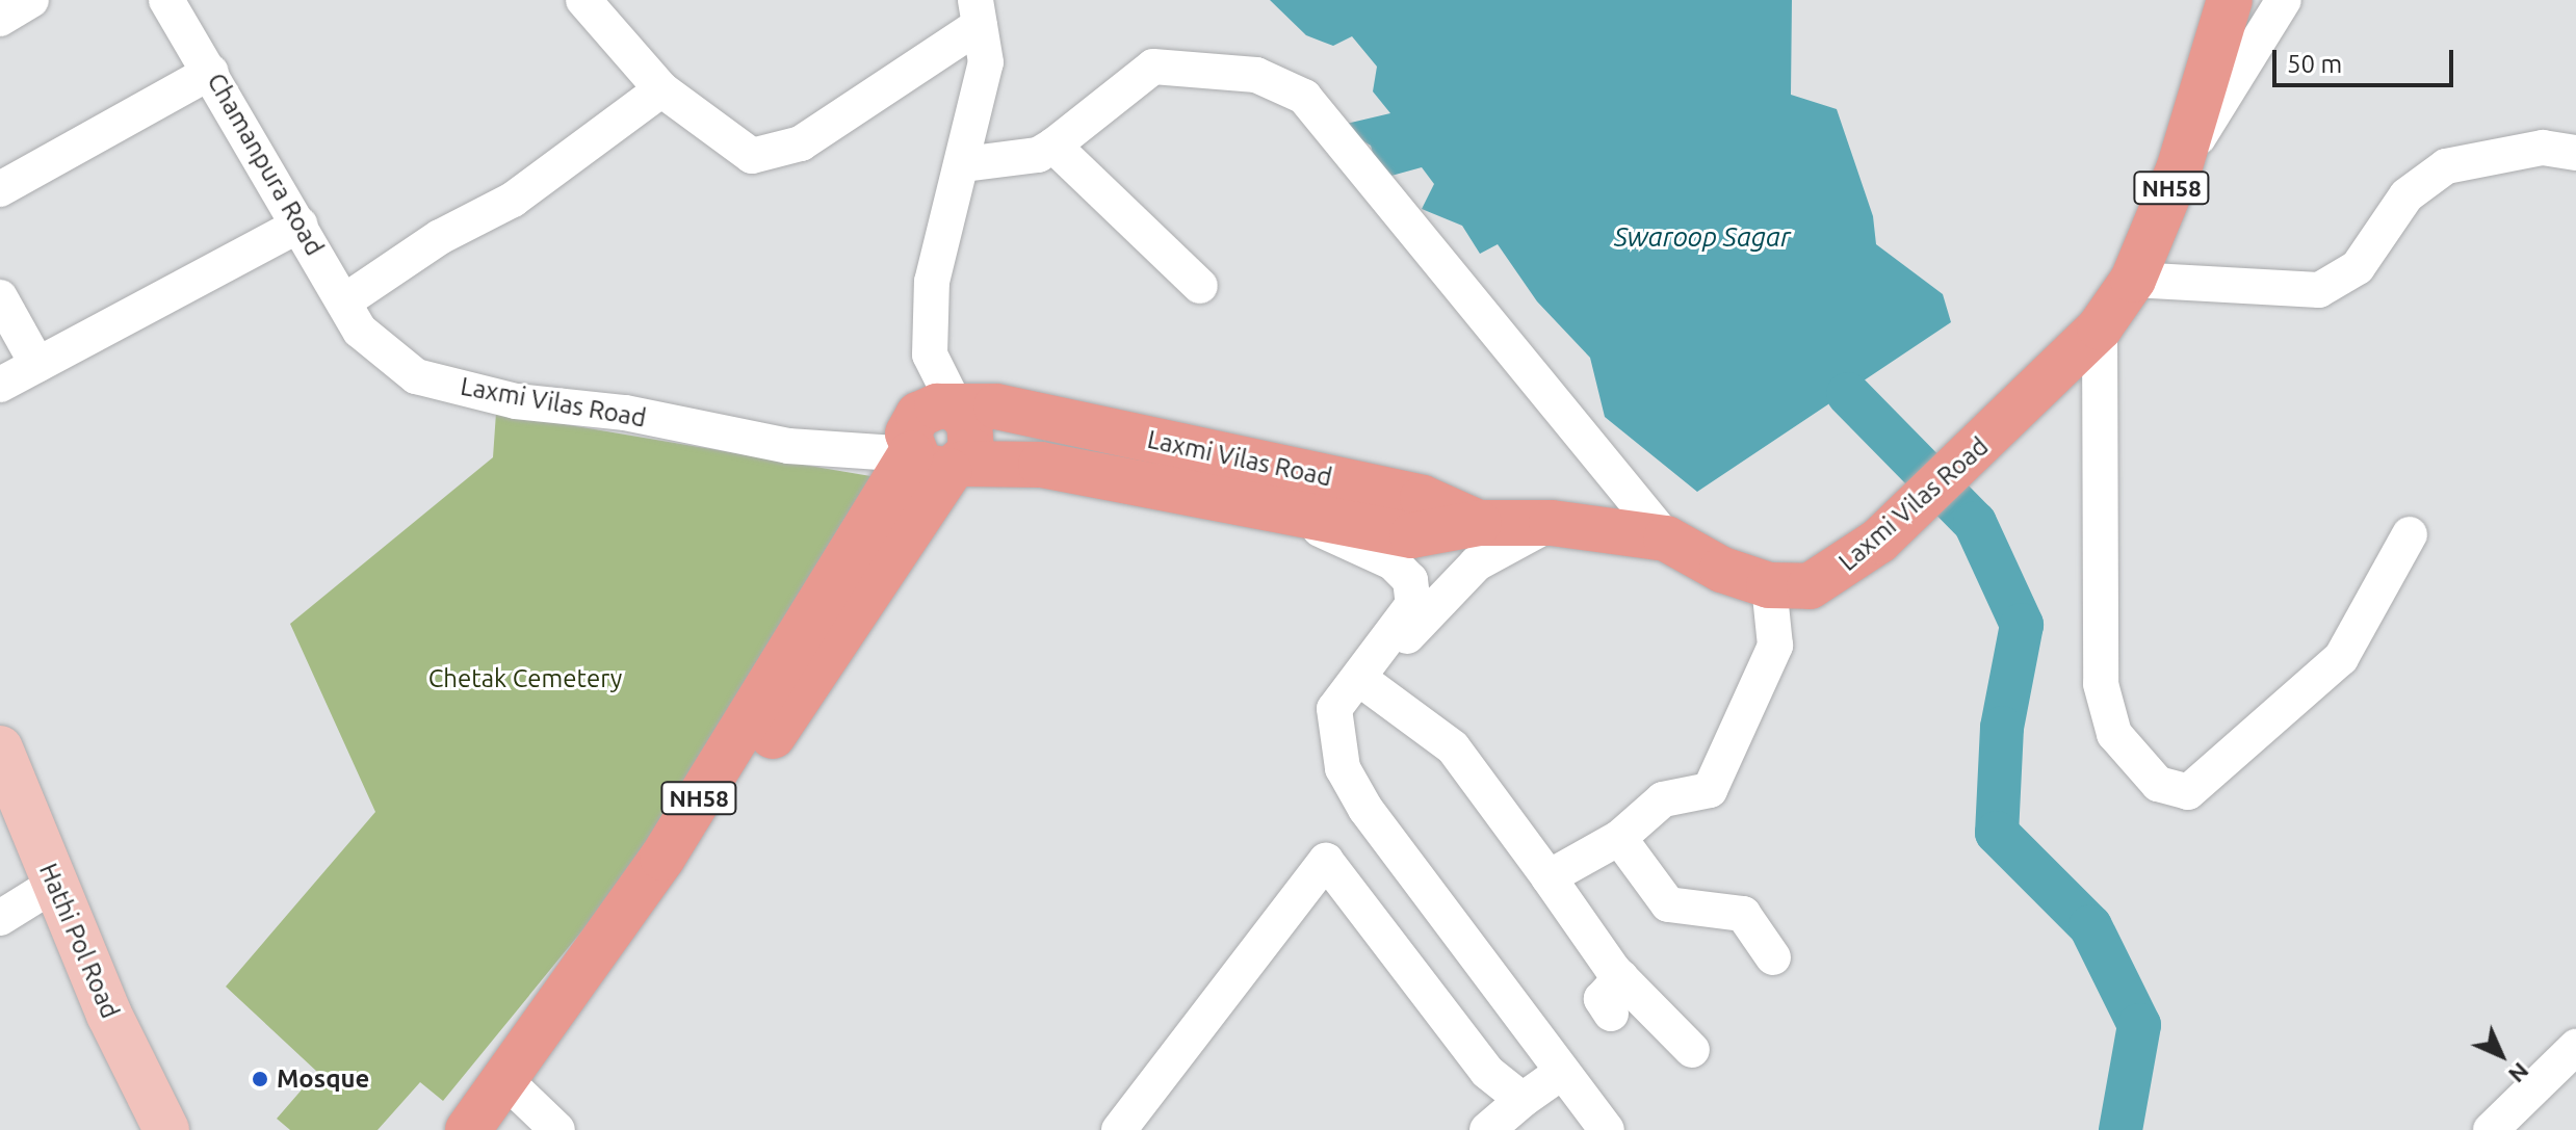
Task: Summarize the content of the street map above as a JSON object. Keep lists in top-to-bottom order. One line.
{"streets":{"highway":["NH58","Laxmi Vilas Road"],"main road":["Hathi Pol Road"],"street":["Chamanpura Road"]},"crossings":[["Chamanpura Road","Laxmi Vilas Road"],["NH58","Laxmi Vilas Road"]],"water":["Swaroop Sagar"],"parks":["Chetak Cemetery"],"places":["Mosque"],"scale_bar":"50 m","north":"bottom right"}
